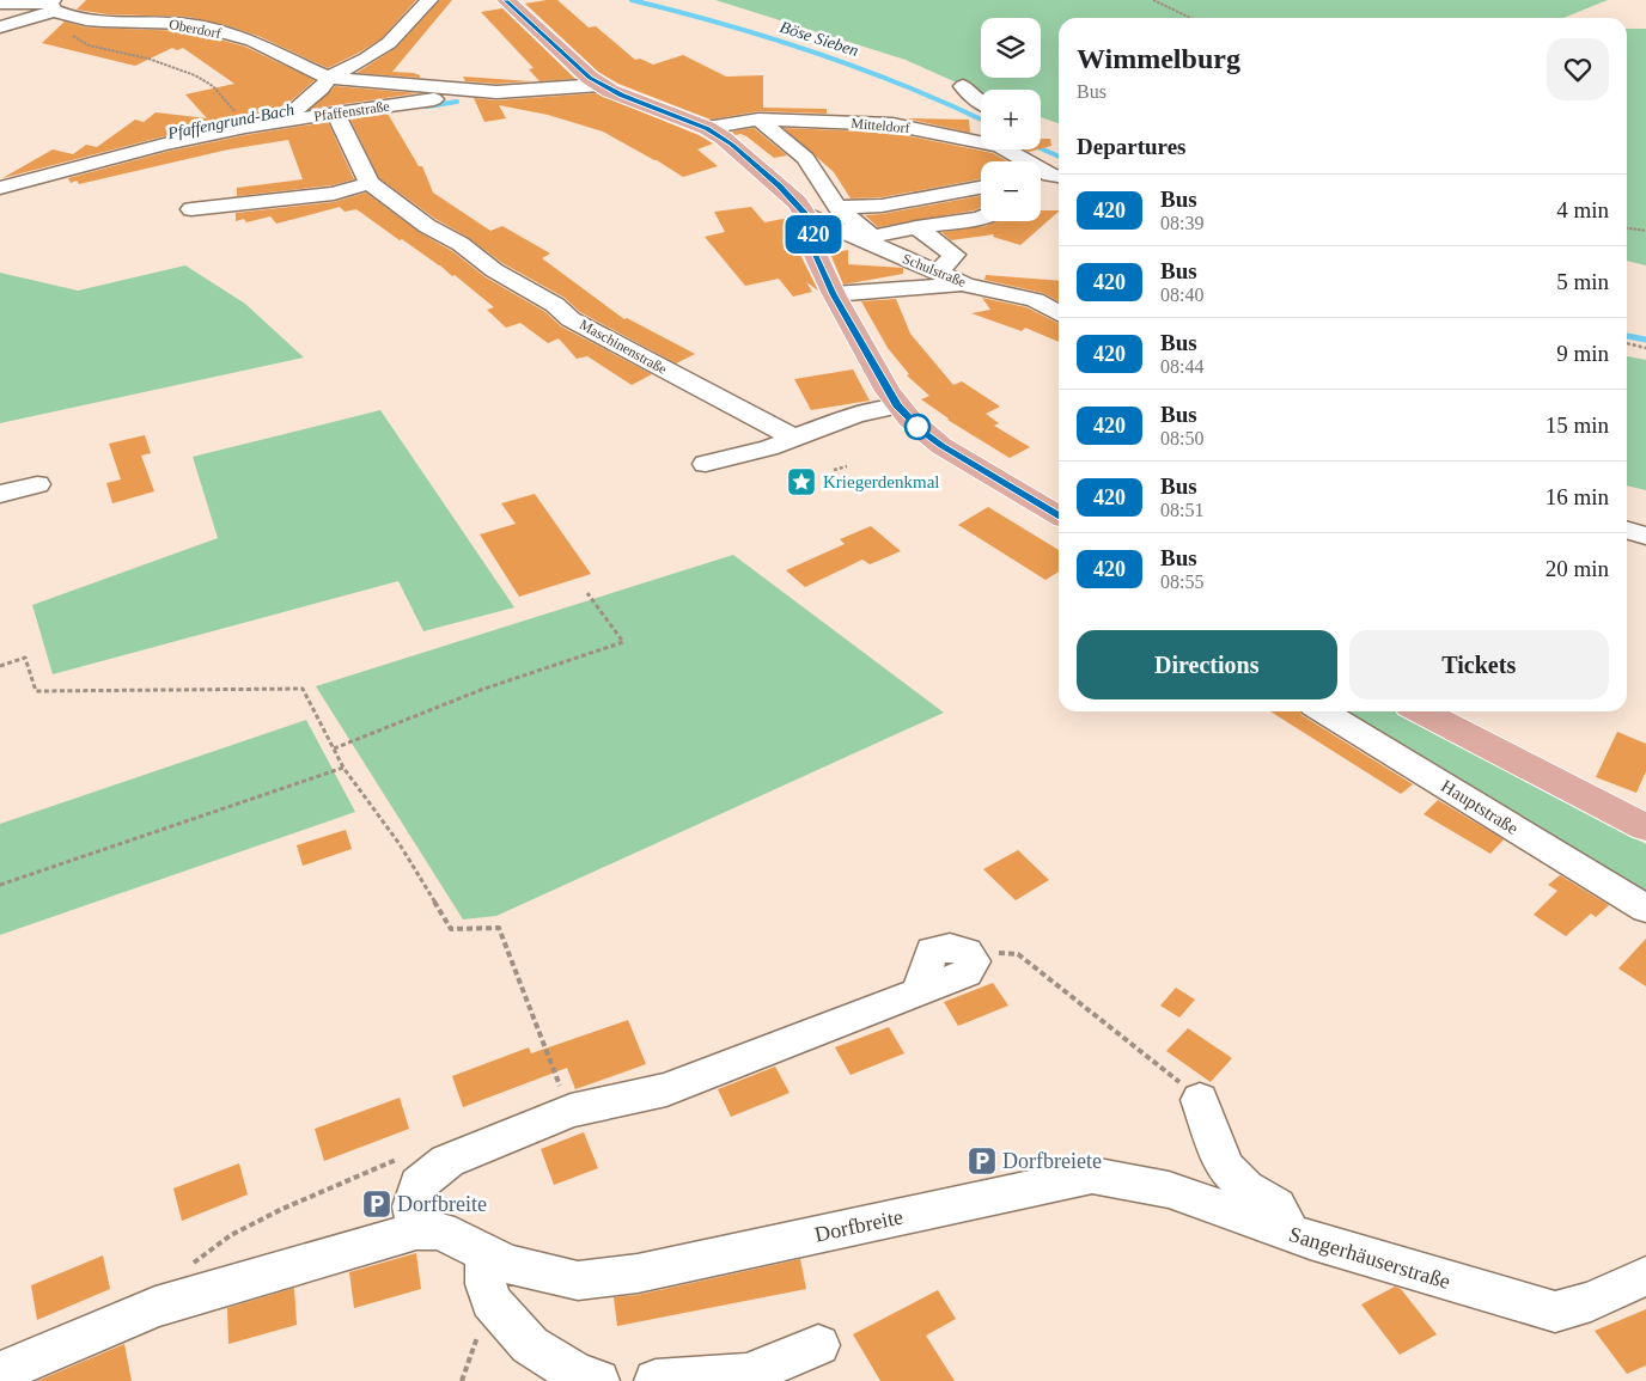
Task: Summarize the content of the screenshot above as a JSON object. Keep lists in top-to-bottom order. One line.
{"streets":{"street":["Oberdorf","Pfaffenstraße","Mitteldorf","Schulstraße","Maschinenstraße","Hauptstraße","Dorfbreite","Sangerhäuserstraße"]},"crossings":[["Oberdorf","Pfaffenstraße"],["Pfaffenstraße","Maschinenstraße"],["Dorfbreite","Sangerhäuserstraße"]],"water":["Böse Sieben","Pfaffengrund-Bach"],"places":{"place":["Kriegerdenkmal"],"parking":["Dorfbreiete","Dorfbreite"]},"lines":["bus line 420"],"page":{"on_map":"420","map_buttons":["+","−"],"heading":[["Wimmelburg","Bus"],"Departures"],"list":[{"mark":"420","name":"Bus","note":"08:39","value":"4 min"},{"mark":"420","name":"Bus","note":"08:40","value":"5 min"},{"mark":"420","name":"Bus","note":"08:44","value":"9 min"},{"mark":"420","name":"Bus","note":"08:50","value":"15 min"},{"mark":"420","name":"Bus","note":"08:51","value":"16 min"},{"mark":"420","name":"Bus","note":"08:55","value":"20 min"}],"buttons":["Directions","Tickets"]}}
